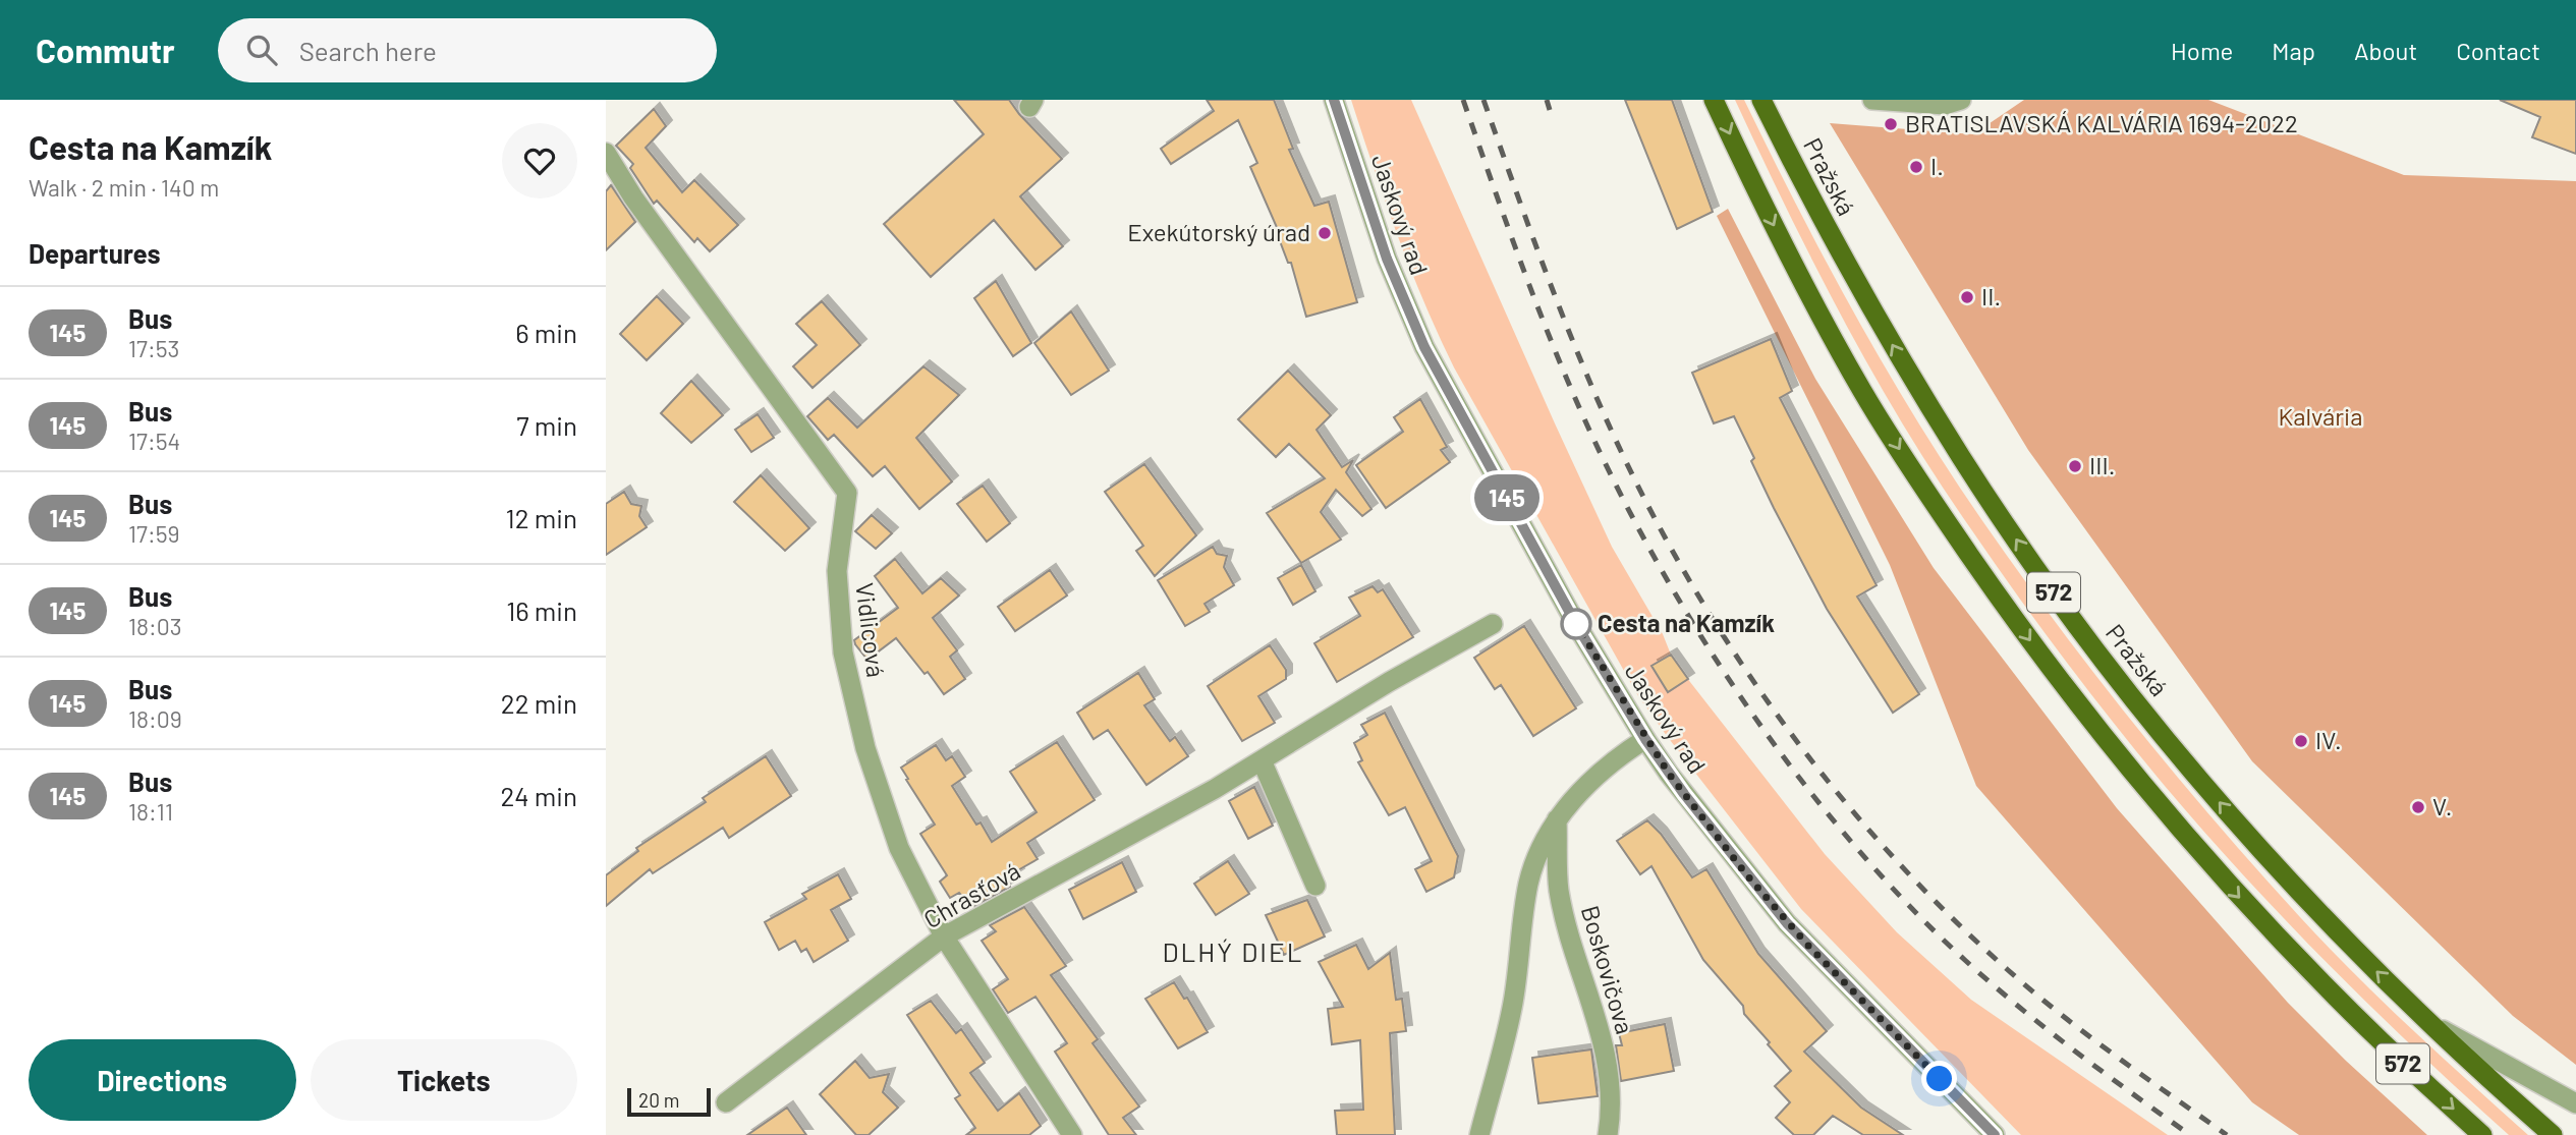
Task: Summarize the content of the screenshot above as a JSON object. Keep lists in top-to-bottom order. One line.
{"streets":{"main road":["Pražská","572"],"street":["Jaskový rad","Vidlicová","Chrasťová","Boskovičova"]},"crossings":[["Vidlicová","Chrasťová"]],"districts":["DLHÝ DIEL"],"parks":["Kalvária"],"places":["BRATISLAVSKÁ KALVÁRIA 1694-2022","I.","Exekútorský úrad","II.","III.","Cesta na Kamzík","IV.","V."],"lines":["bus line 145"],"scale_bar":"20 m","page":{"header":"Commutr","search":"Search here","nav":["Home","Map","About","Contact"],"heading":[["Cesta na Kamzík","Walk · 2 min · 140 m"],"Departures"],"on_map":"145","list":[{"mark":"145","name":"Bus","note":"17:53","value":"6 min"},{"mark":"145","name":"Bus","note":"17:54","value":"7 min"},{"mark":"145","name":"Bus","note":"17:59","value":"12 min"},{"mark":"145","name":"Bus","note":"18:03","value":"16 min"},{"mark":"145","name":"Bus","note":"18:09","value":"22 min"},{"mark":"145","name":"Bus","note":"18:11","value":"24 min"}],"buttons":["Directions","Tickets"],"scale":"20 m"}}
